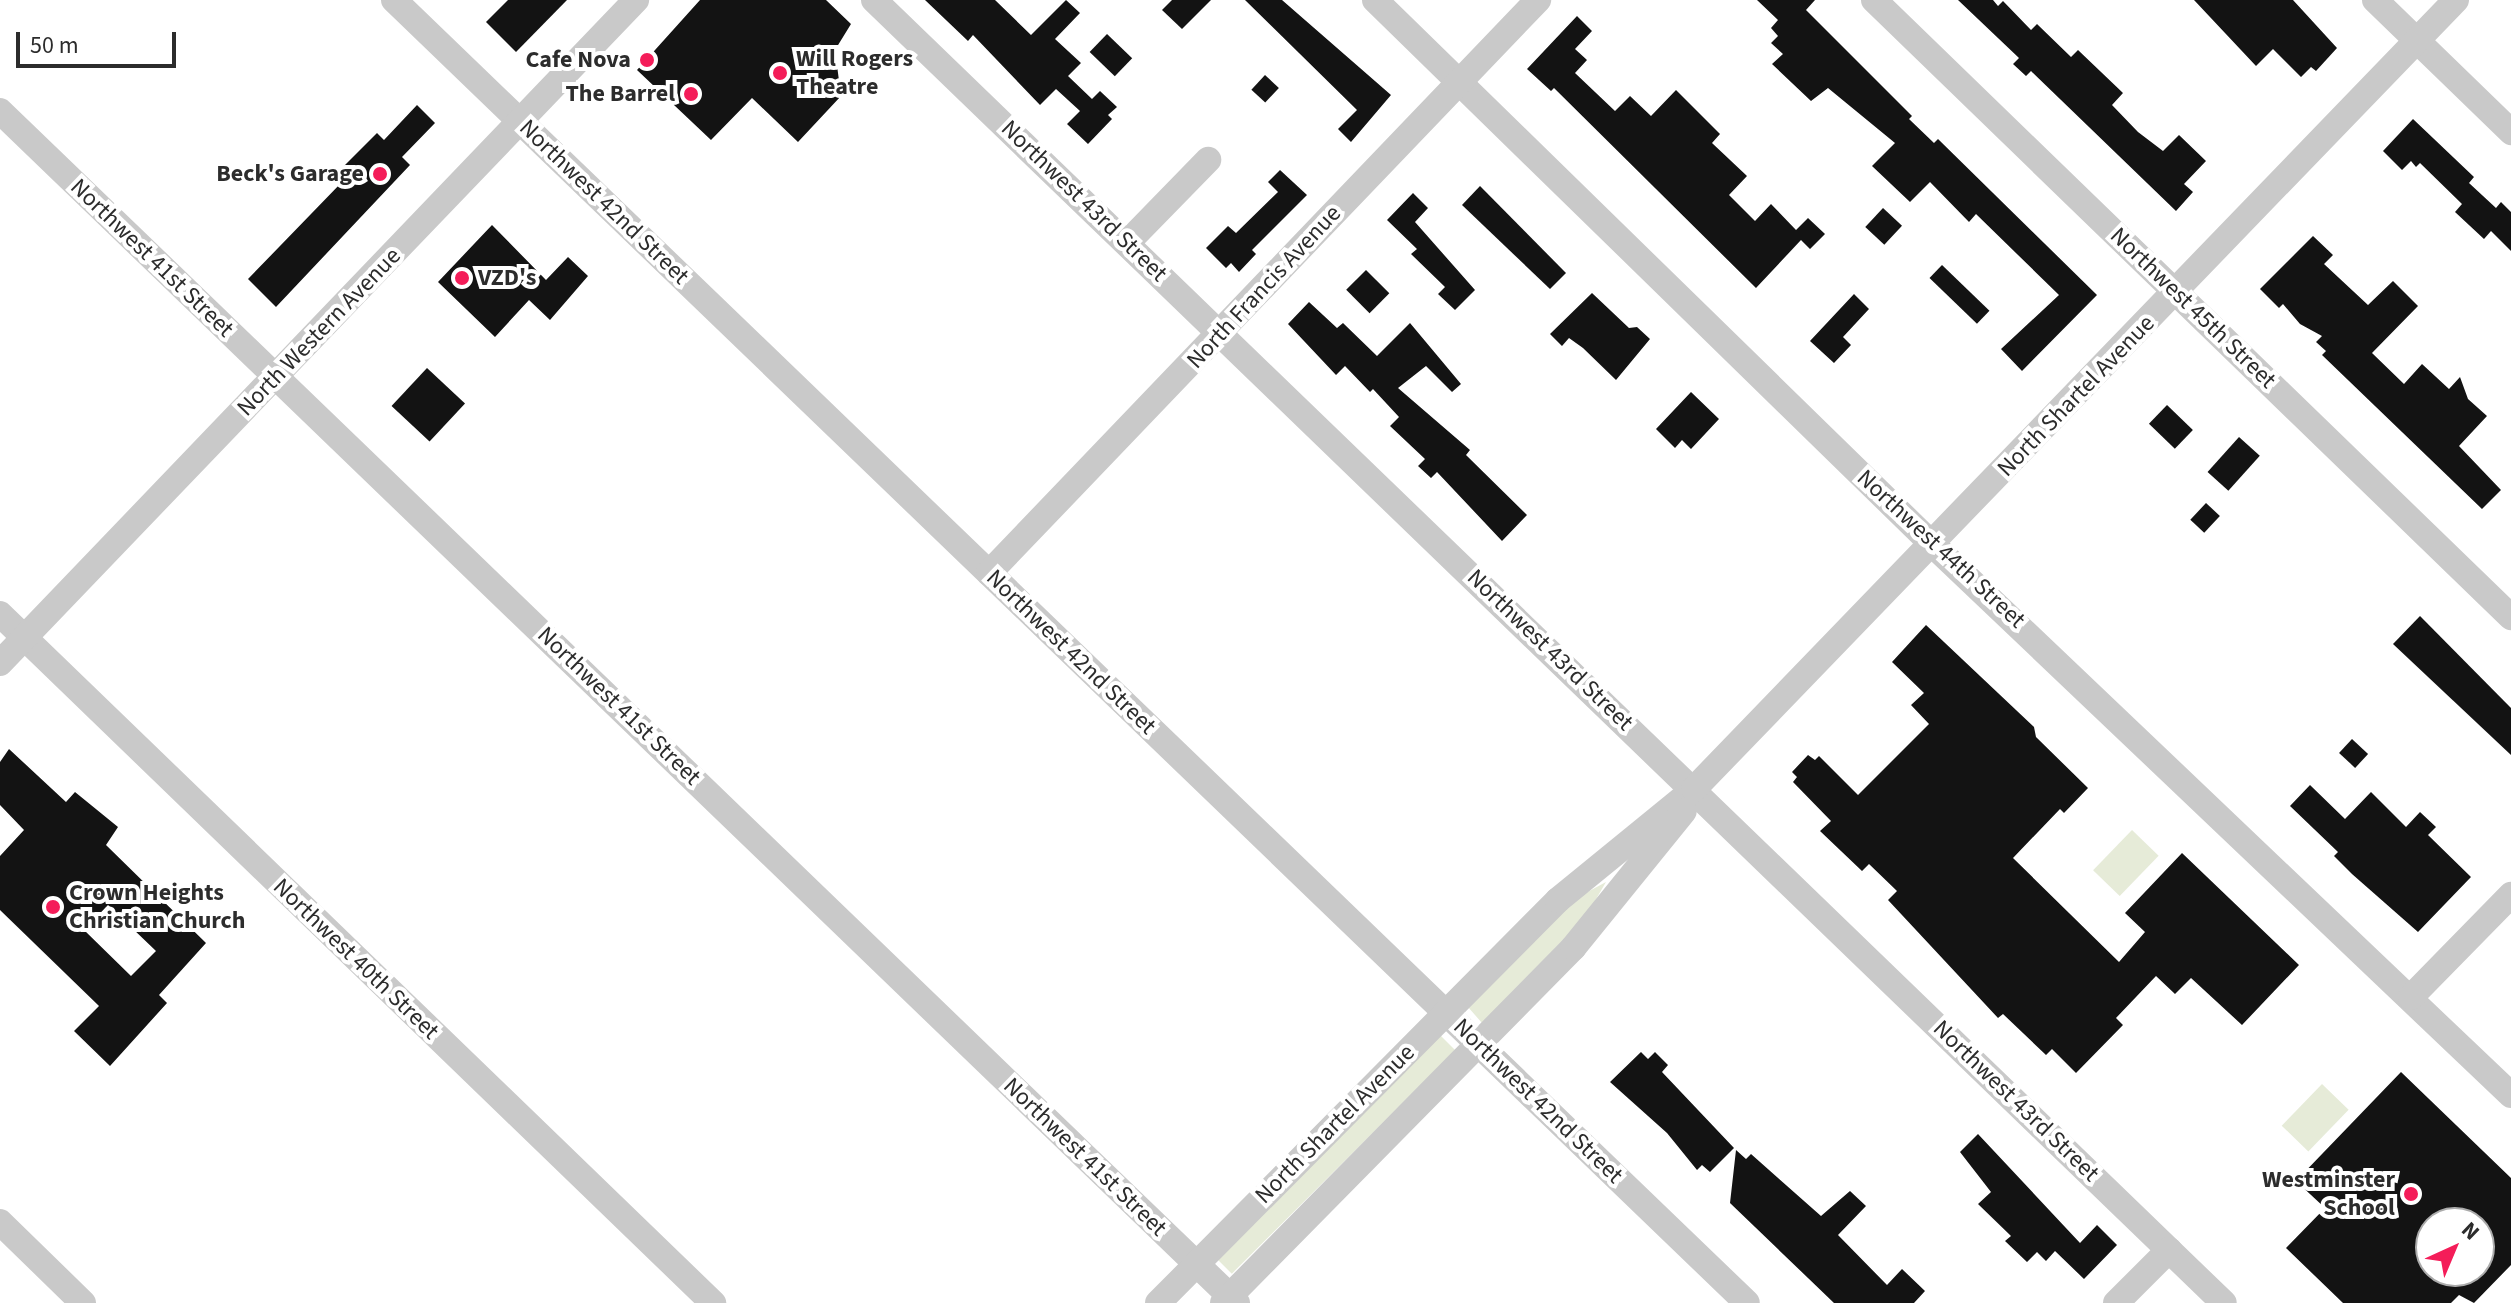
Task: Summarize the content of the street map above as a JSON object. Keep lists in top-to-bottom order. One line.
{"streets":{"street":["Northwest 43rd Street","Northwest 42nd Street","Northwest 41st Street","North Francis Avenue","Northwest 45th Street","North Western Avenue","North Shartel Avenue","Northwest 44th Street","Northwest 40th Street"]},"crossings":[["Northwest 43rd Street","North Francis Avenue"],["Northwest 43rd Street","North Shartel Avenue"],["Northwest 42nd Street","North Francis Avenue"],["Northwest 42nd Street","North Western Avenue"],["Northwest 42nd Street","North Shartel Avenue"],["Northwest 41st Street","North Western Avenue"],["Northwest 41st Street","North Shartel Avenue"],["North Francis Avenue","Northwest 44th Street"],["Northwest 45th Street","North Shartel Avenue"],["North Western Avenue","Northwest 40th Street"],["North Shartel Avenue","Northwest 44th Street"]],"places":["Cafe Nova","Will Rogers Theatre","The Barrel","Beck's Garage","VZD's","Crown Heights Christian Church","Westminster School"],"scale_bar":"50 m","north":"top right"}
